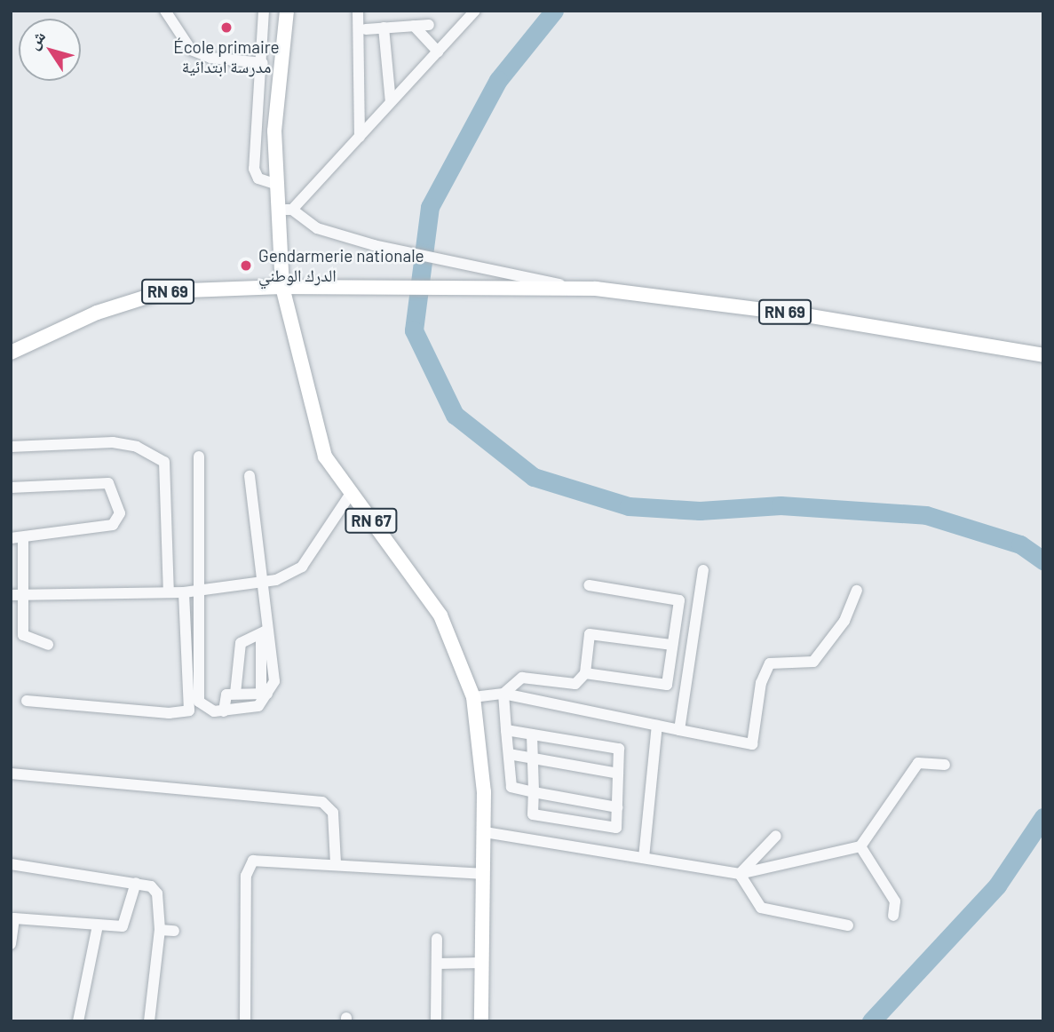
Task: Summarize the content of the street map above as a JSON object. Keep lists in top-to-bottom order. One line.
{"streets":{"main road":["RN 69","RN 67"]},"crossings":[["RN 69","RN 67"]],"places":["École primaire مدرسة ابتدائية","Gendarmerie nationale الدرك الوطني"],"north":"top left"}
